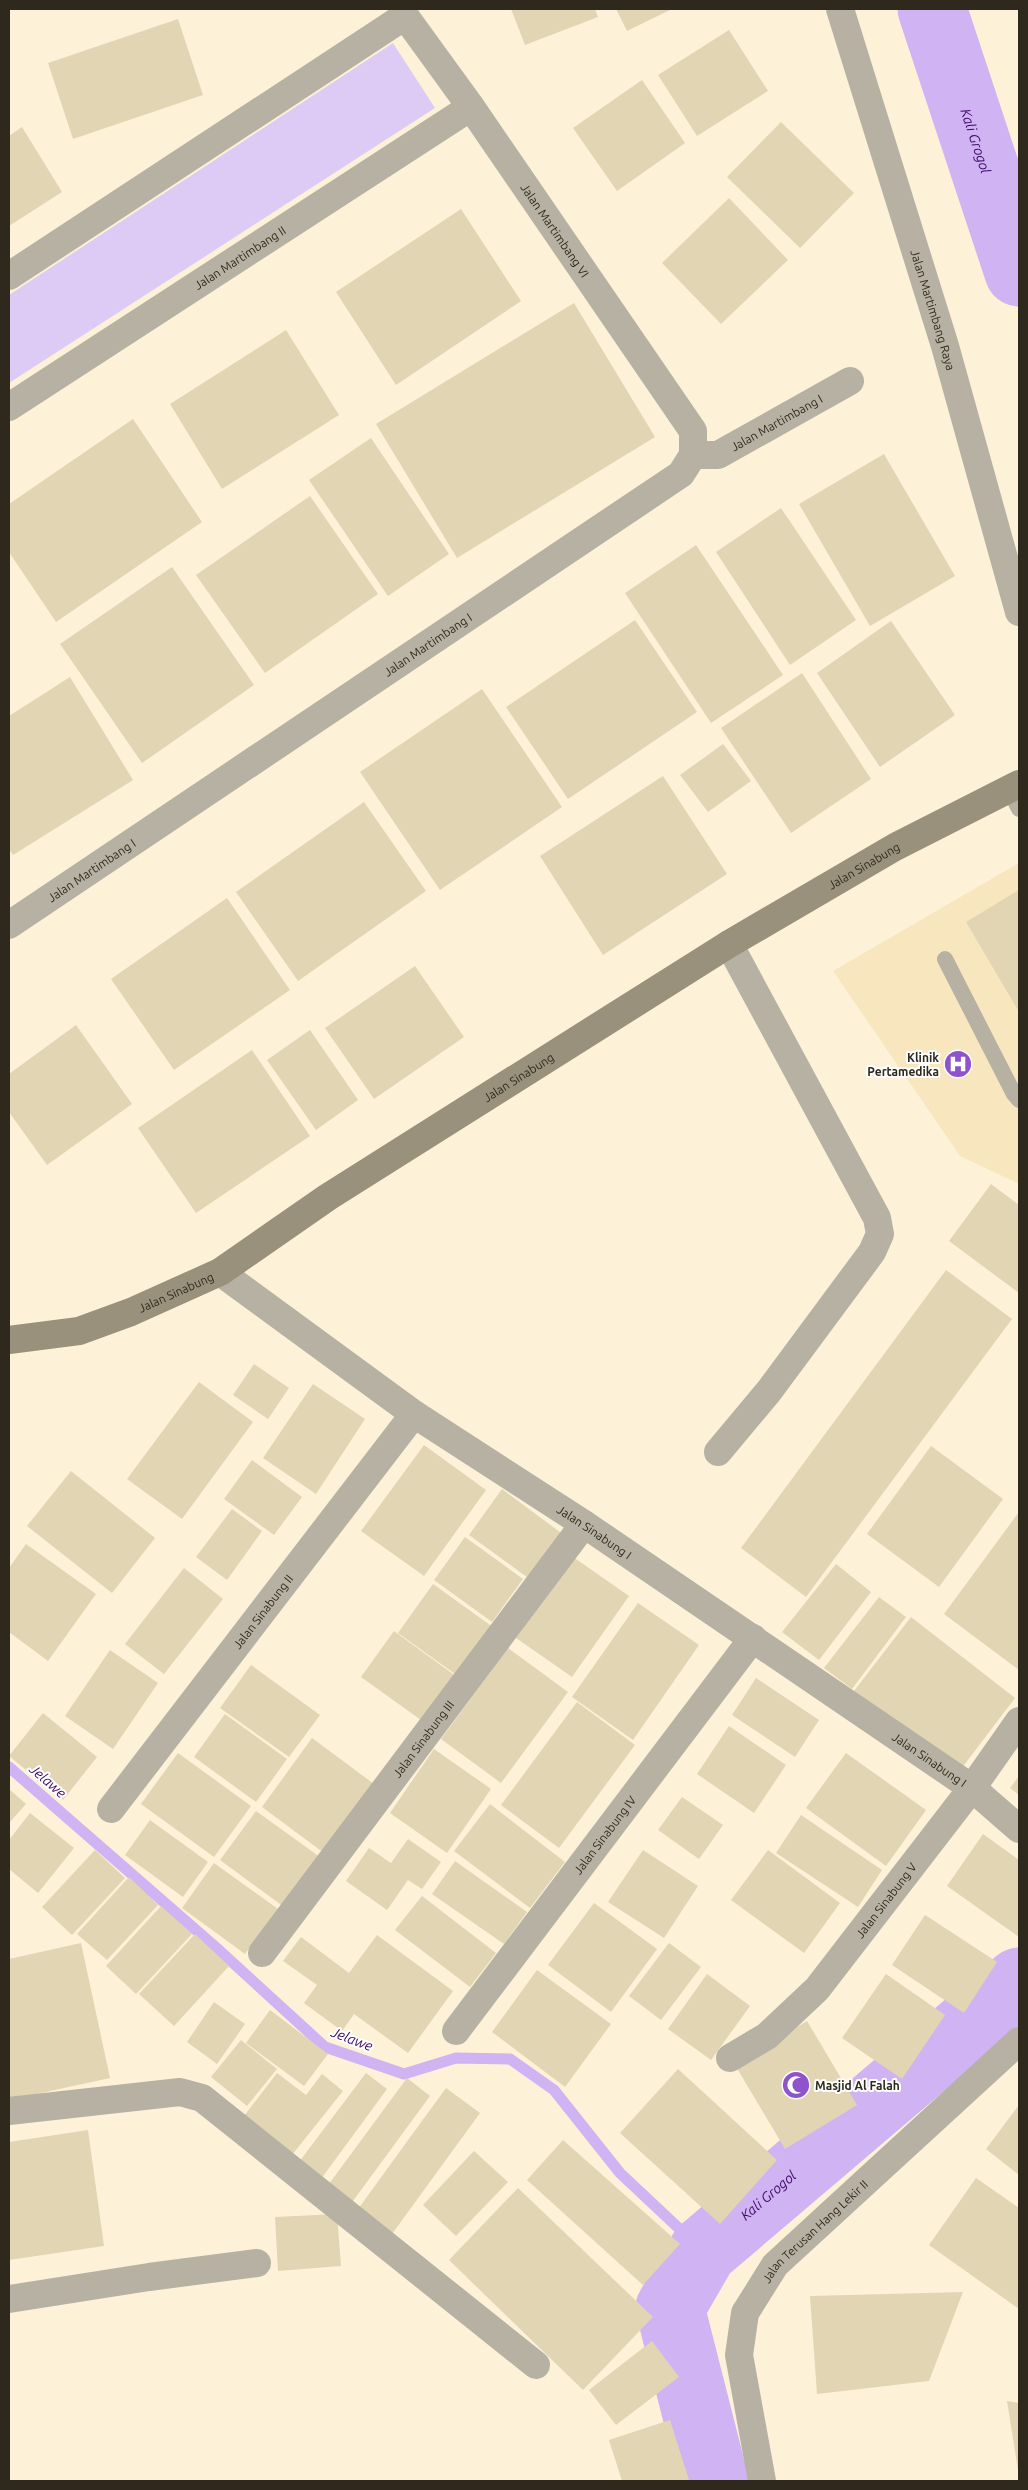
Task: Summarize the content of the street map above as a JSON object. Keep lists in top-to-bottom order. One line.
{"streets":{"street":["Jalan Martimbang VI","Jalan Martimbang II","Jalan Martimbang Raya","Jalan Martimbang I","Jalan Sinabung","Jalan Sinabung I","Jalan Sinabung II","Jalan Sinabung III","Jalan Sinabung IV","Jalan Sinabung V","Jalan Terusan Hang Lekir II"]},"crossings":[["Jalan Martimbang VI","Jalan Martimbang II"],["Jalan Martimbang VI","Jalan Martimbang I"],["Jalan Sinabung","Jalan Sinabung I"],["Jalan Sinabung I","Jalan Sinabung II"],["Jalan Sinabung I","Jalan Sinabung III"],["Jalan Sinabung I","Jalan Sinabung IV"],["Jalan Sinabung I","Jalan Sinabung V"]],"water":["Kali Grogol","Jelawe"],"places":{"hospital":["Klinik Pertamedika"],"mosque":["Masjid Al Falah"]}}
